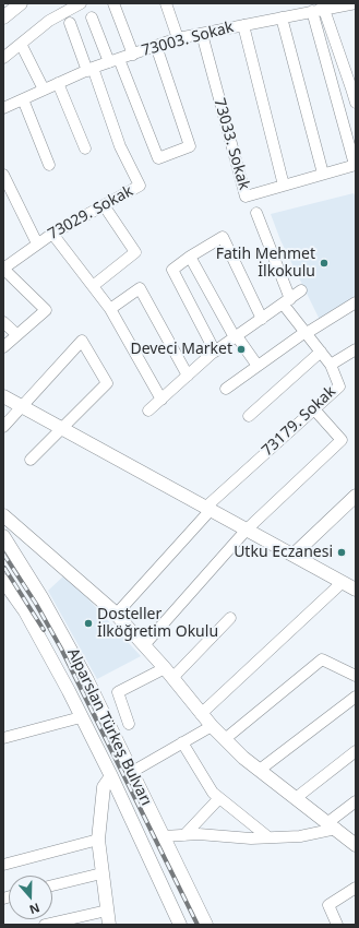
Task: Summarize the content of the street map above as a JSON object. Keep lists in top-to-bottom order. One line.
{"streets":{"main road":["Alparslan Türkeş Bulvarı"],"street":["73003. Sokak","73033. Sokak","73029. Sokak","73179. Sokak"]},"crossings":[["73003. Sokak","73033. Sokak"],["73003. Sokak","73029. Sokak"]],"places":["Fatih Mehmet İlkokulu","Deveci Market","Utku Eczanesi","Dosteller İlköğretim Okulu"],"north":"bottom"}
